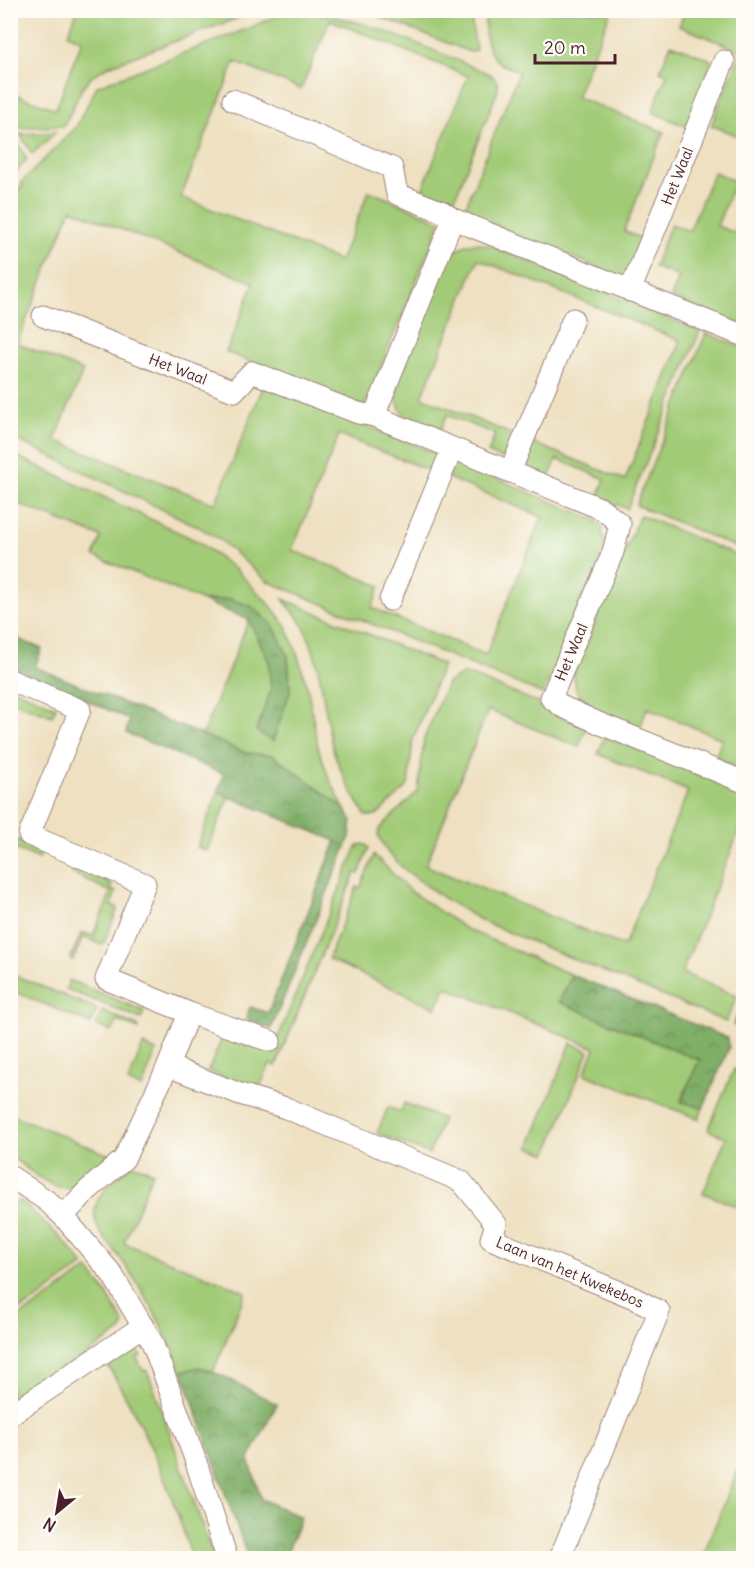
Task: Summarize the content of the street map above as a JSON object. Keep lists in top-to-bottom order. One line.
{"streets":{"street":["Het Waal","Laan van het Kwekebos"]},"scale_bar":"20 m","north":"bottom left"}
